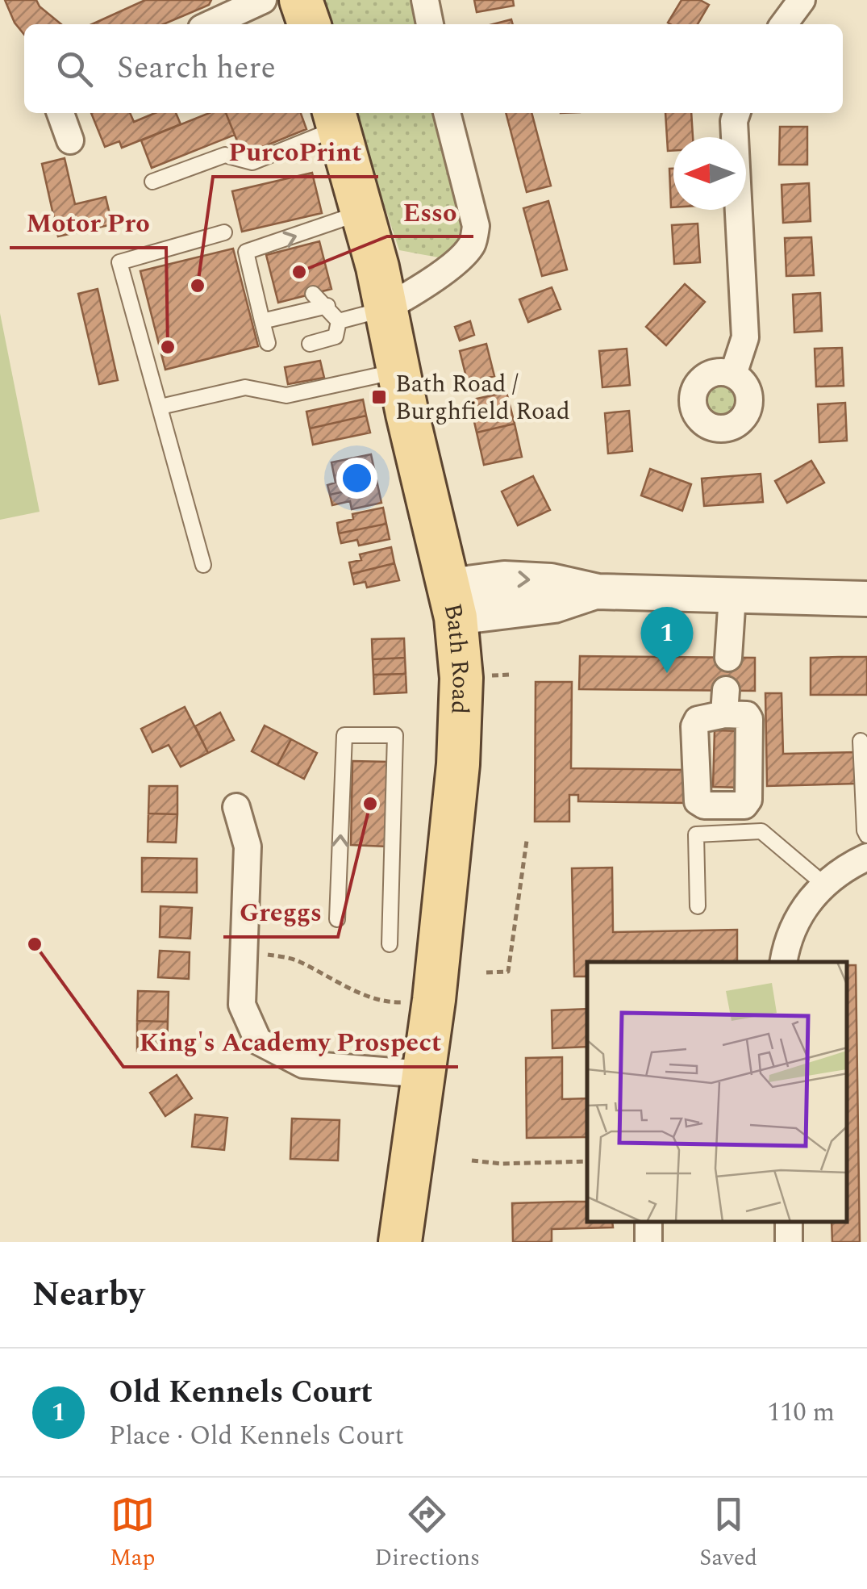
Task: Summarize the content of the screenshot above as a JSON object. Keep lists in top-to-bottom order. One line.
{"streets":{"main road":["Bath Road"]},"places":{"other":["Esso","PurcoPrint","Motor Pro","Greggs","King's Academy Prospect"],"transit":["Bath Road / Burghfield Road"]},"north":"left","page":{"search":"Search here","pins":"1","heading":"Nearby","list":[{"mark":"1","name":"Old Kennels Court","note":"Place · Old Kennels Court","value":"110 m"}],"nav":["Map","Directions","Saved"]}}
